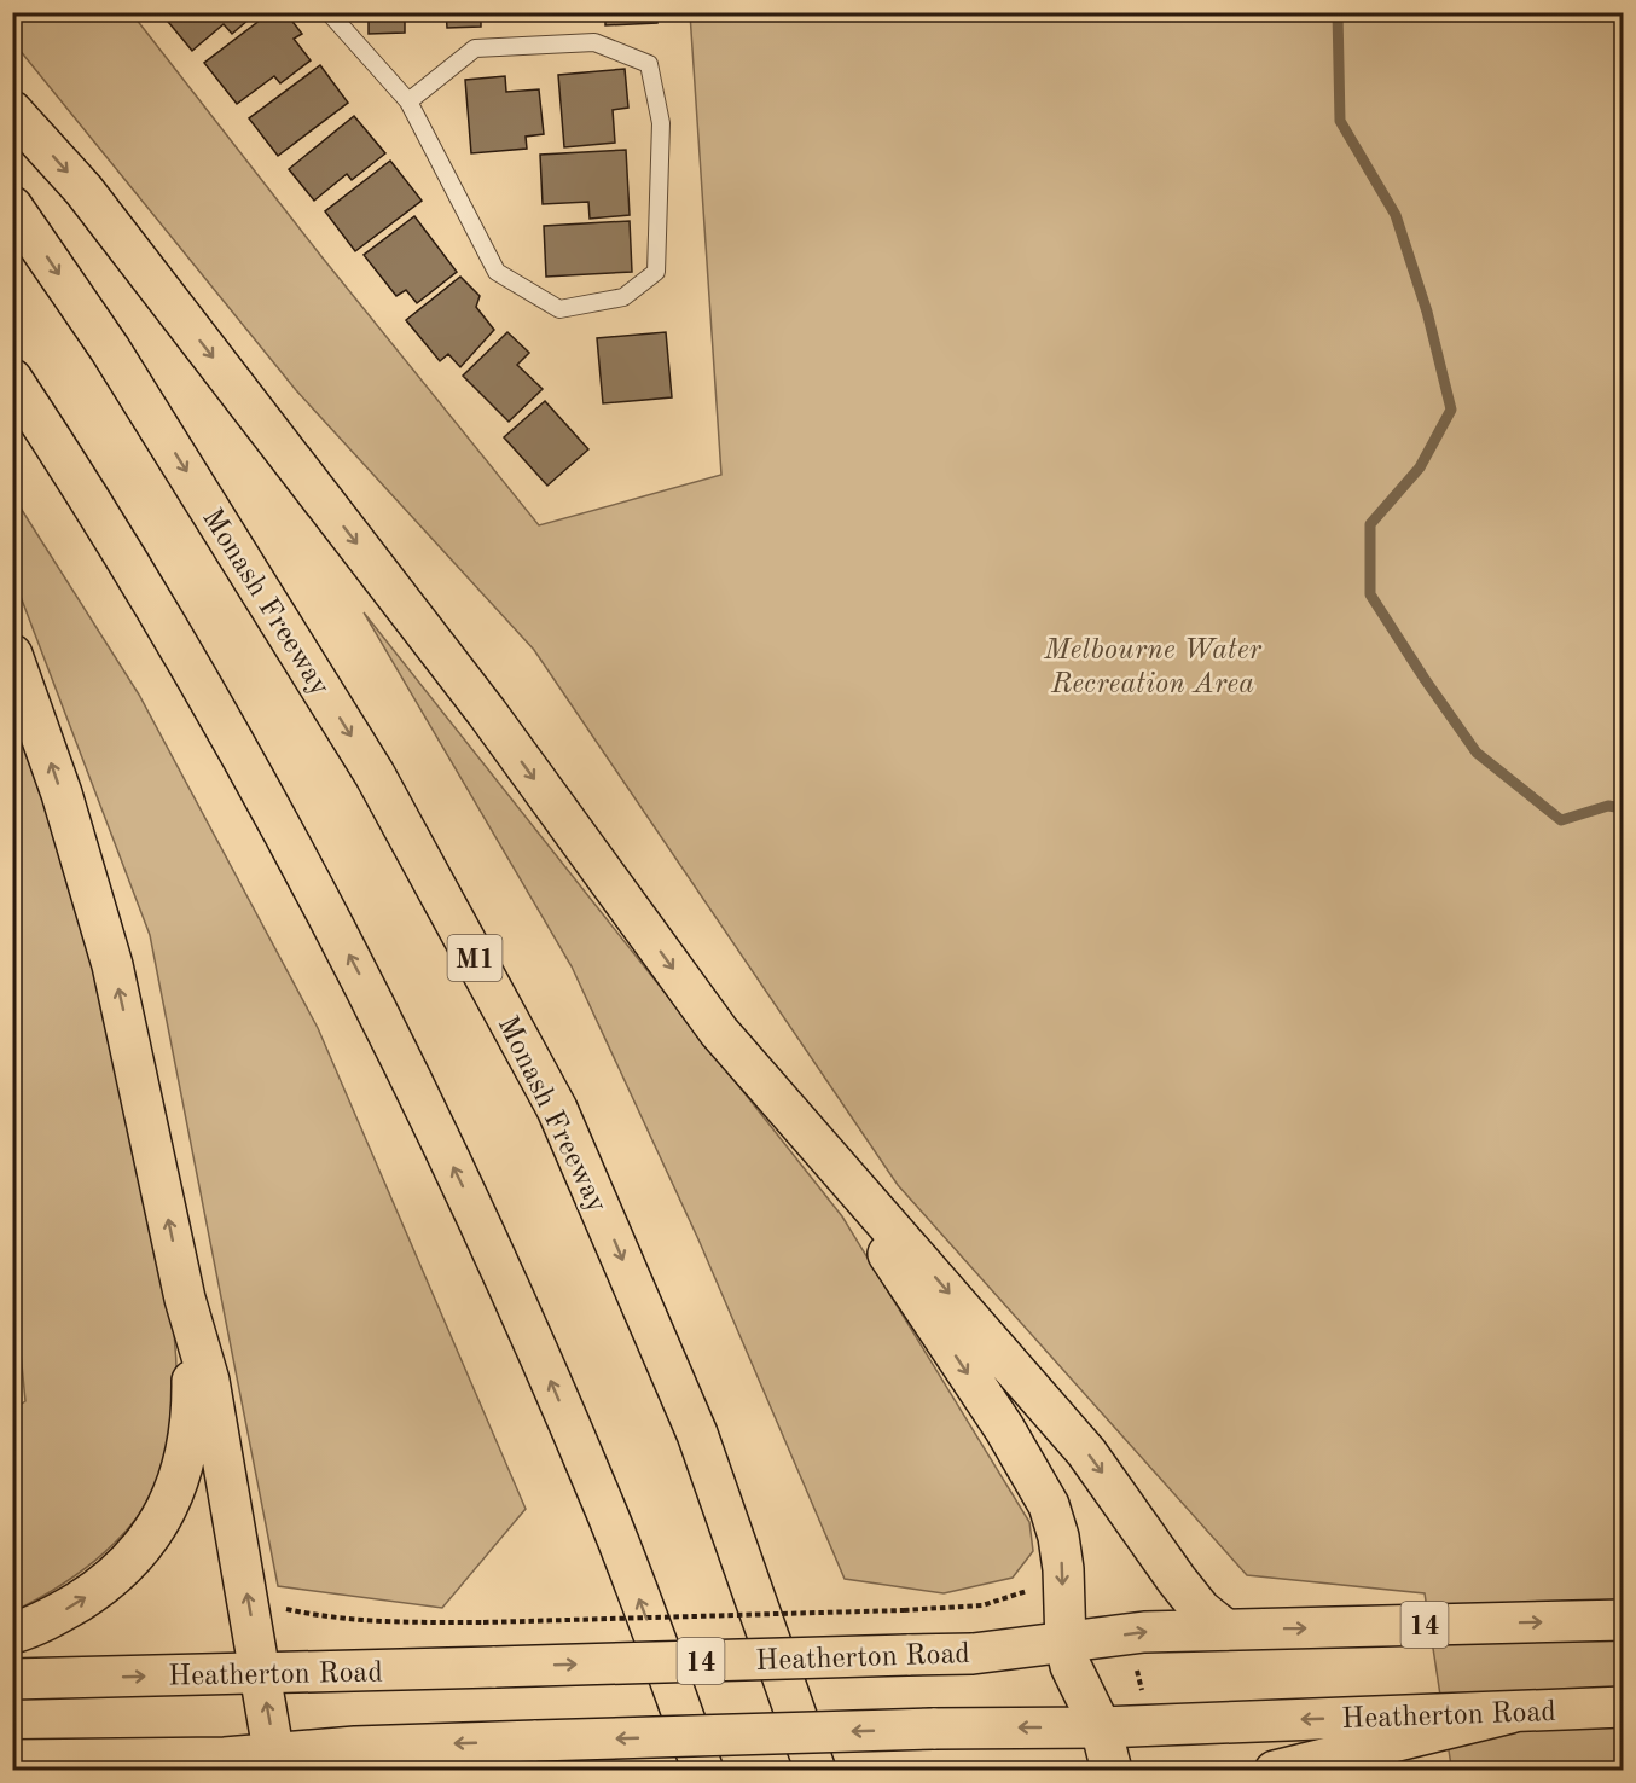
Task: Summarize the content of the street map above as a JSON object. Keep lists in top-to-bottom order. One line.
{"streets":{"main road":["Monash Freeway","M1","14","Heatherton Road"]},"parks":["Melbourne Water Recreation Area"]}
